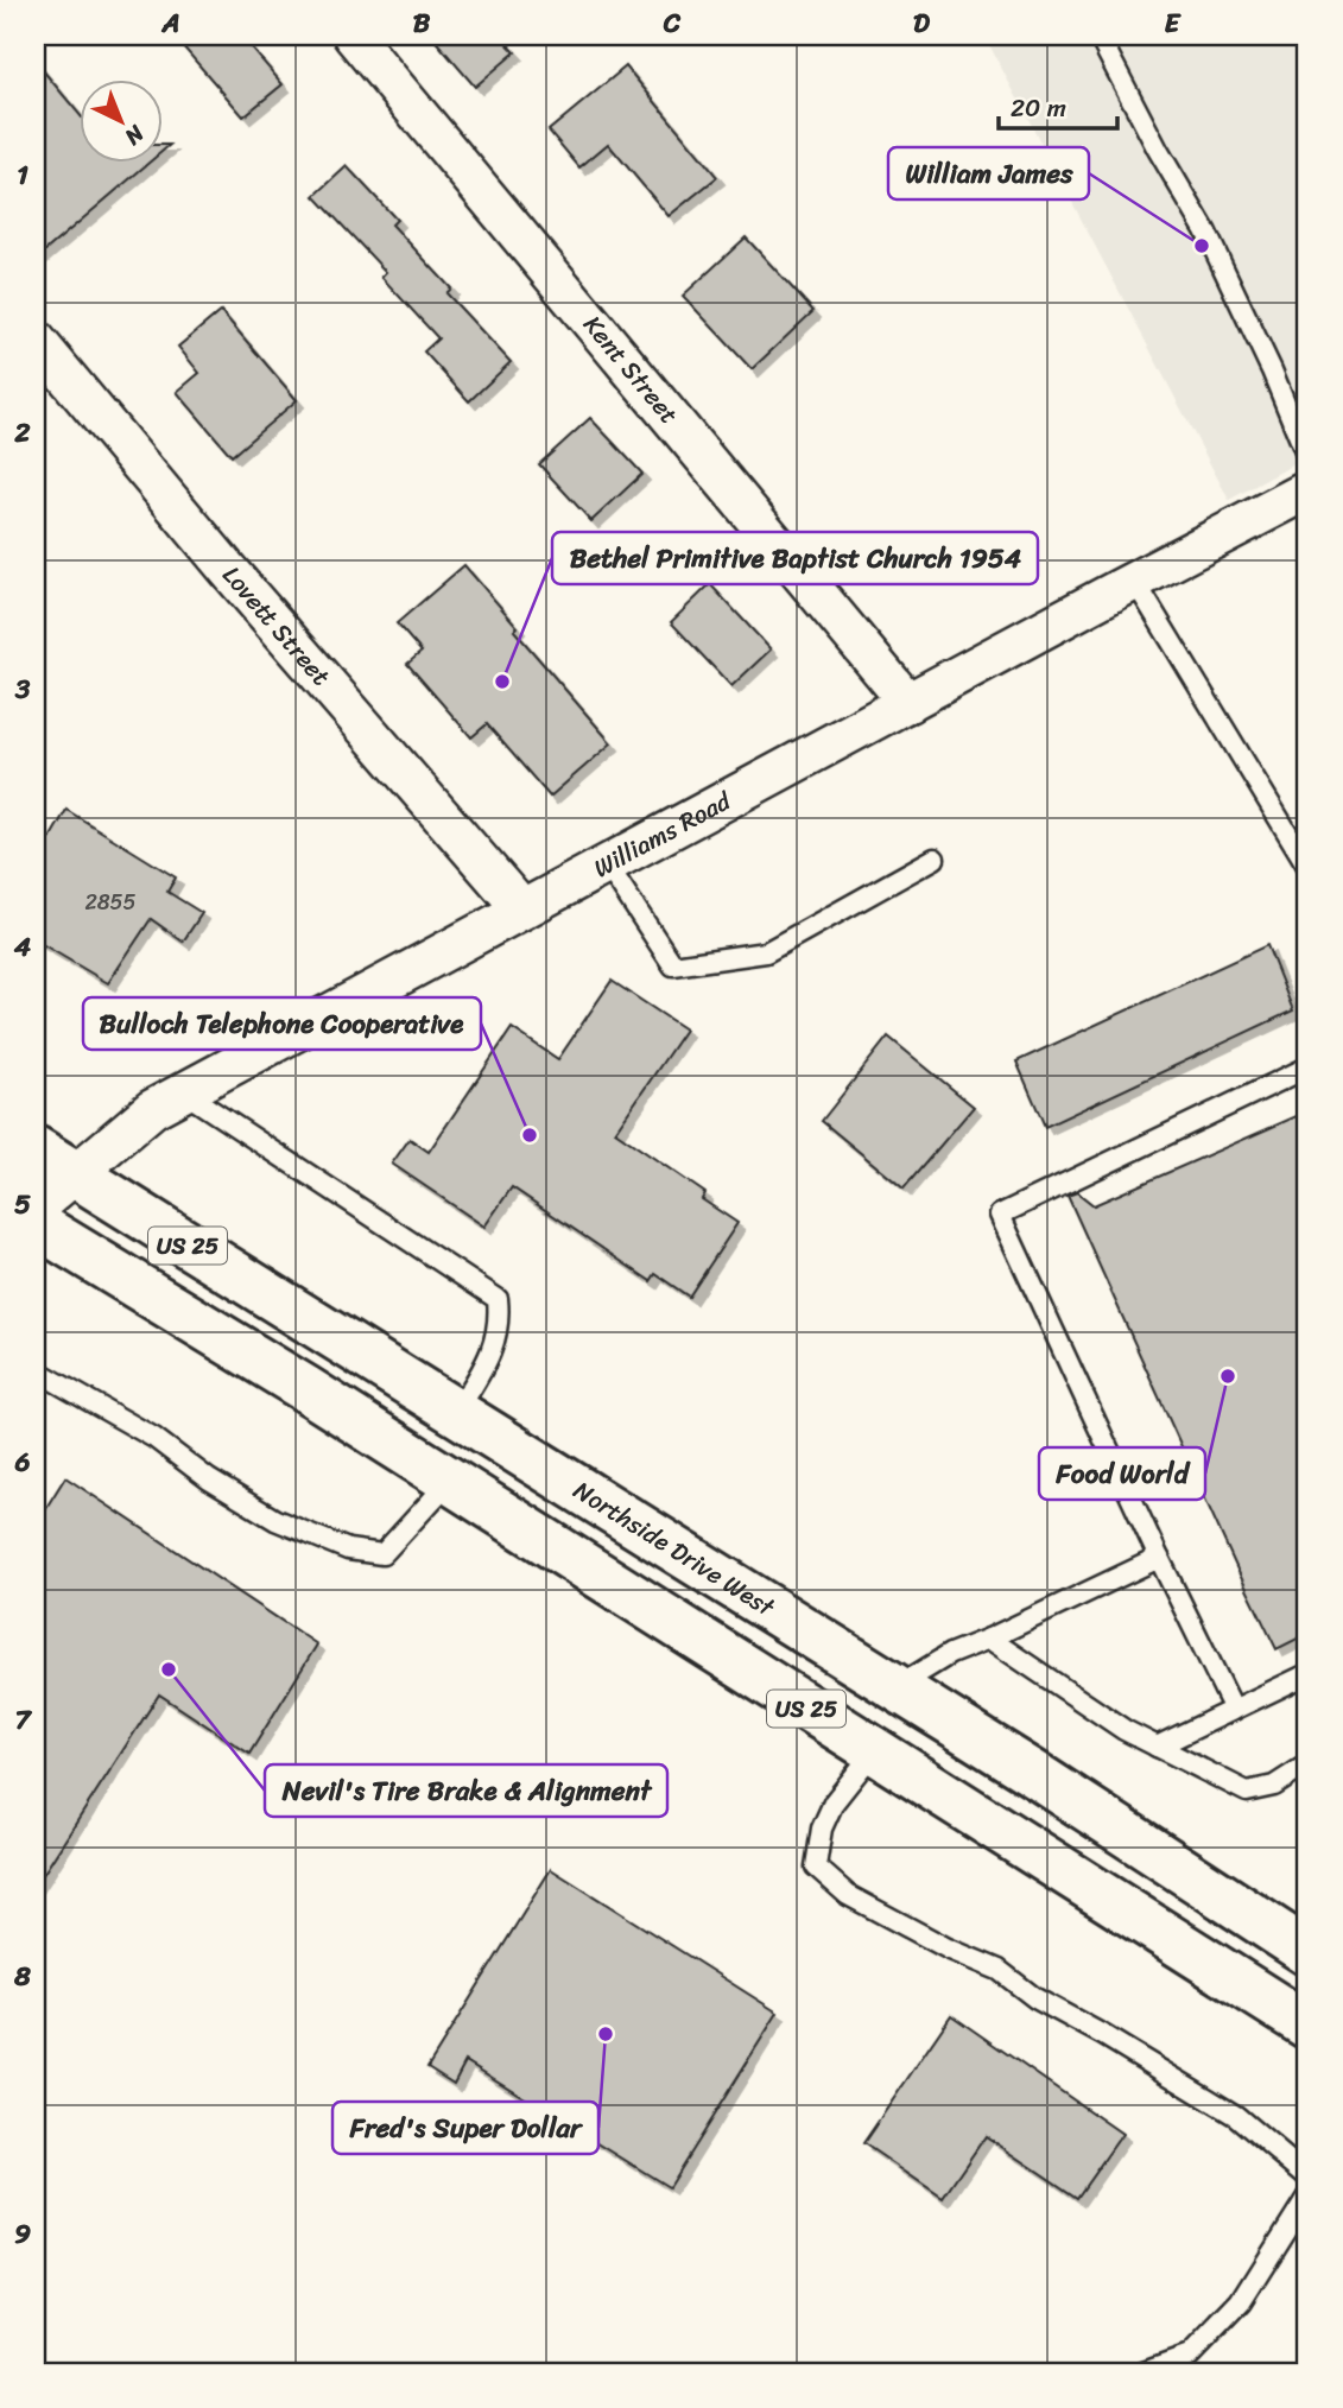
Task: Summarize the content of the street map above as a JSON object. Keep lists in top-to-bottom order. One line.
{"streets":{"main road":["US 25","Northside Drive West"],"street":["Kent Street","Lovett Street","Williams Road"]},"crossings":[["Kent Street","Williams Road"],["Lovett Street","Williams Road"],["Williams Road","Northside Drive West"]],"places":["William James","Bethel Primitive Baptist Church 1954","Bulloch Telephone Cooperative","Food World","Nevil's Tire Brake & Alignment","Fred's Super Dollar"],"house_numbers":["2855"],"scale_bar":"20 m","north":"bottom right","grid":{"columns":["A","B","C","D","E"],"rows":["1","2","3","4","5","6","7","8","9"]}}
